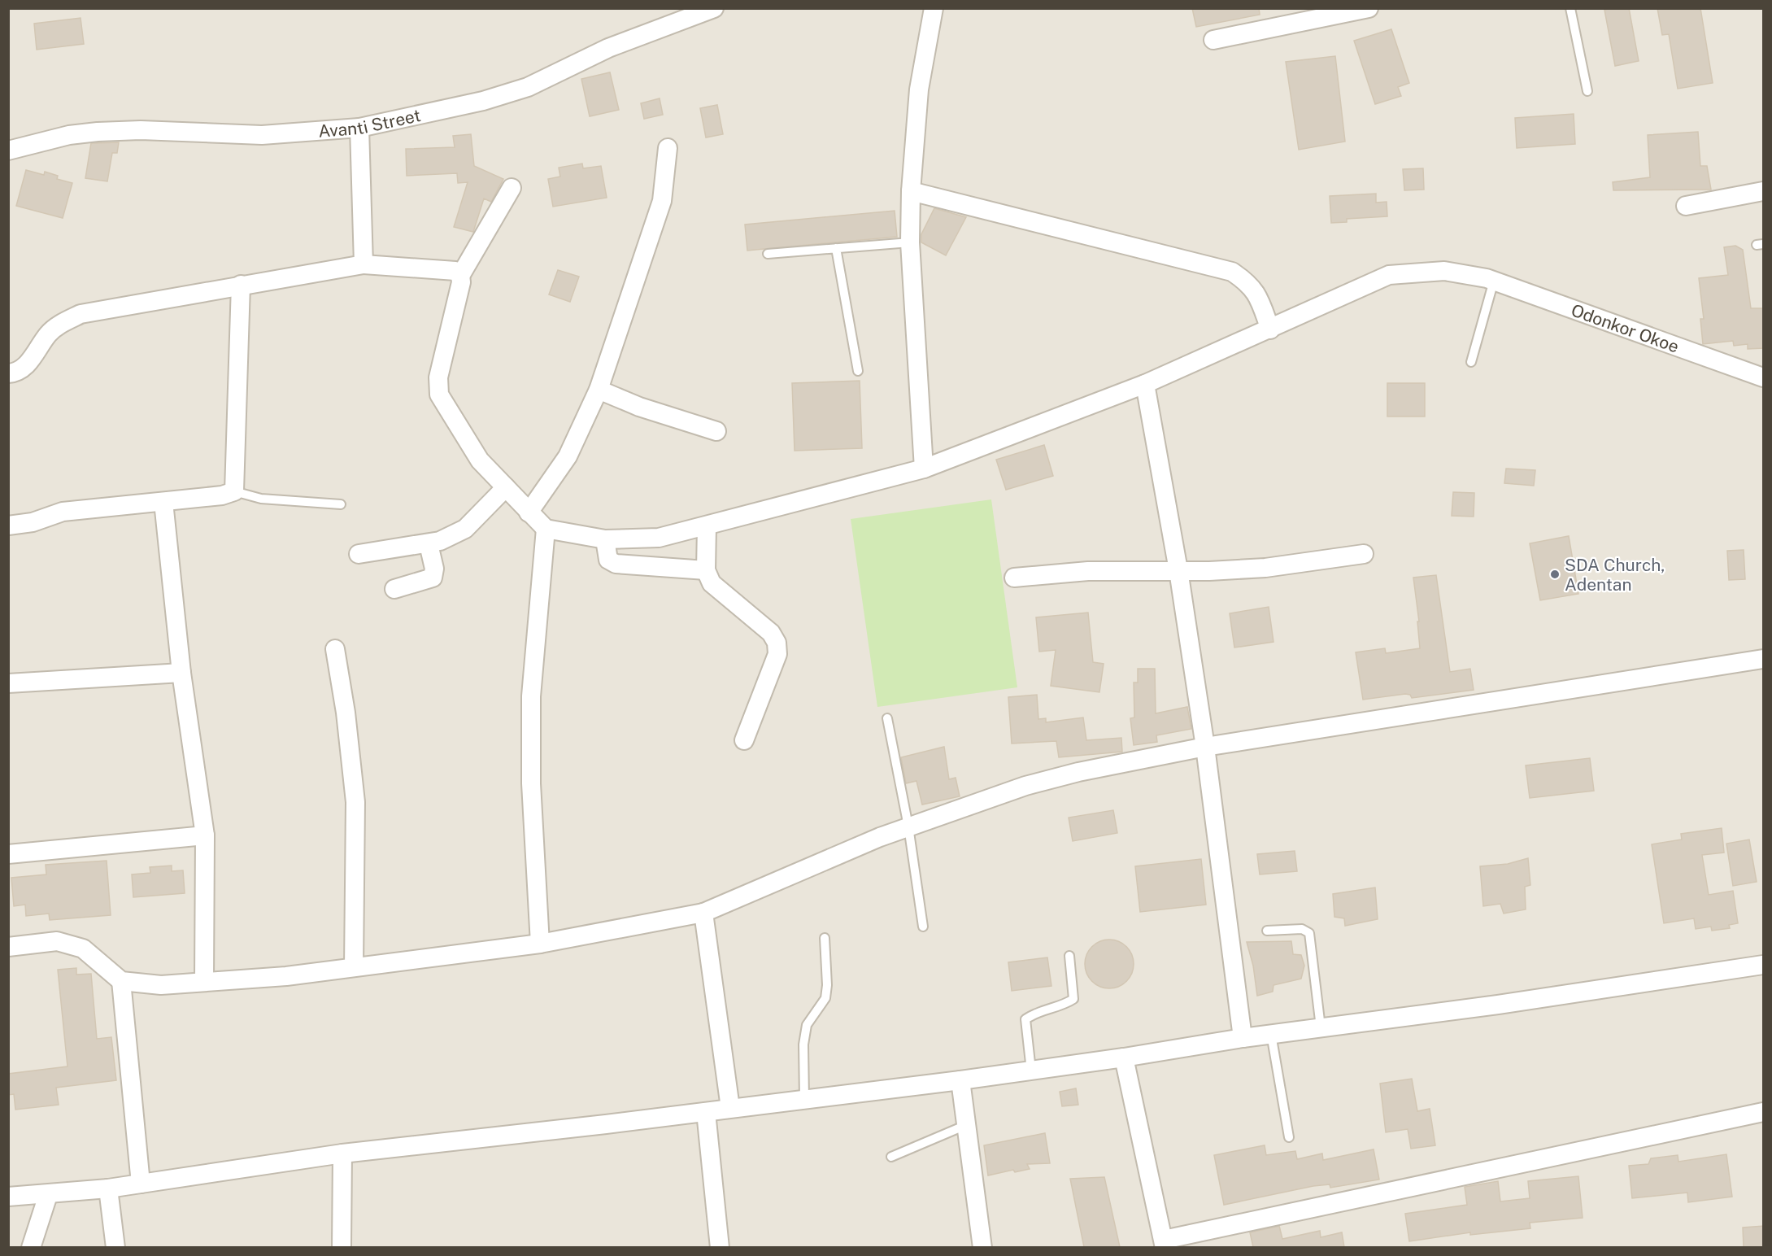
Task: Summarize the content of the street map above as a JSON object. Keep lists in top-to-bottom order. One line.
{"streets":{"street":["Avanti Street","Odonkor Okoe"]},"places":["SDA Church, Adentan"]}
